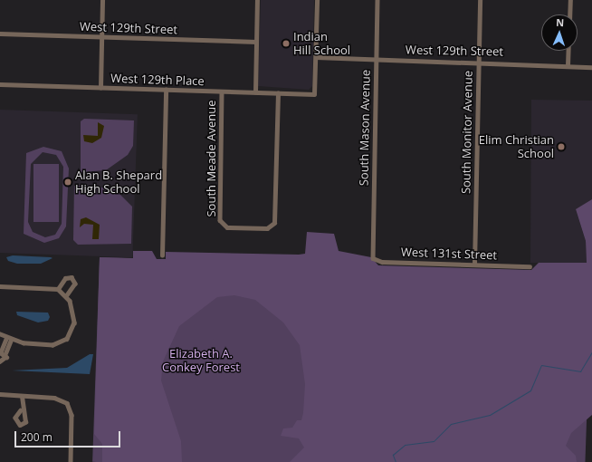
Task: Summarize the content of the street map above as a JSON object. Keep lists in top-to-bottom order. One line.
{"streets":{"street":["West 129th Street","West 129th Place","South Mason Avenue","South Monitor Avenue","South Meade Avenue","West 131st Street"]},"crossings":[["West 129th Street","West 129th Place"],["West 129th Street","South Mason Avenue"],["West 129th Street","South Monitor Avenue"],["West 129th Place","South Meade Avenue"],["South Mason Avenue","West 131st Street"],["South Monitor Avenue","West 131st Street"]],"parks":["Elizabeth A. Conkey Forest"],"places":["Indian Hill School","Elim Christian School","Alan B. Shepard High School"],"scale_bar":"200 m","north":"top"}
